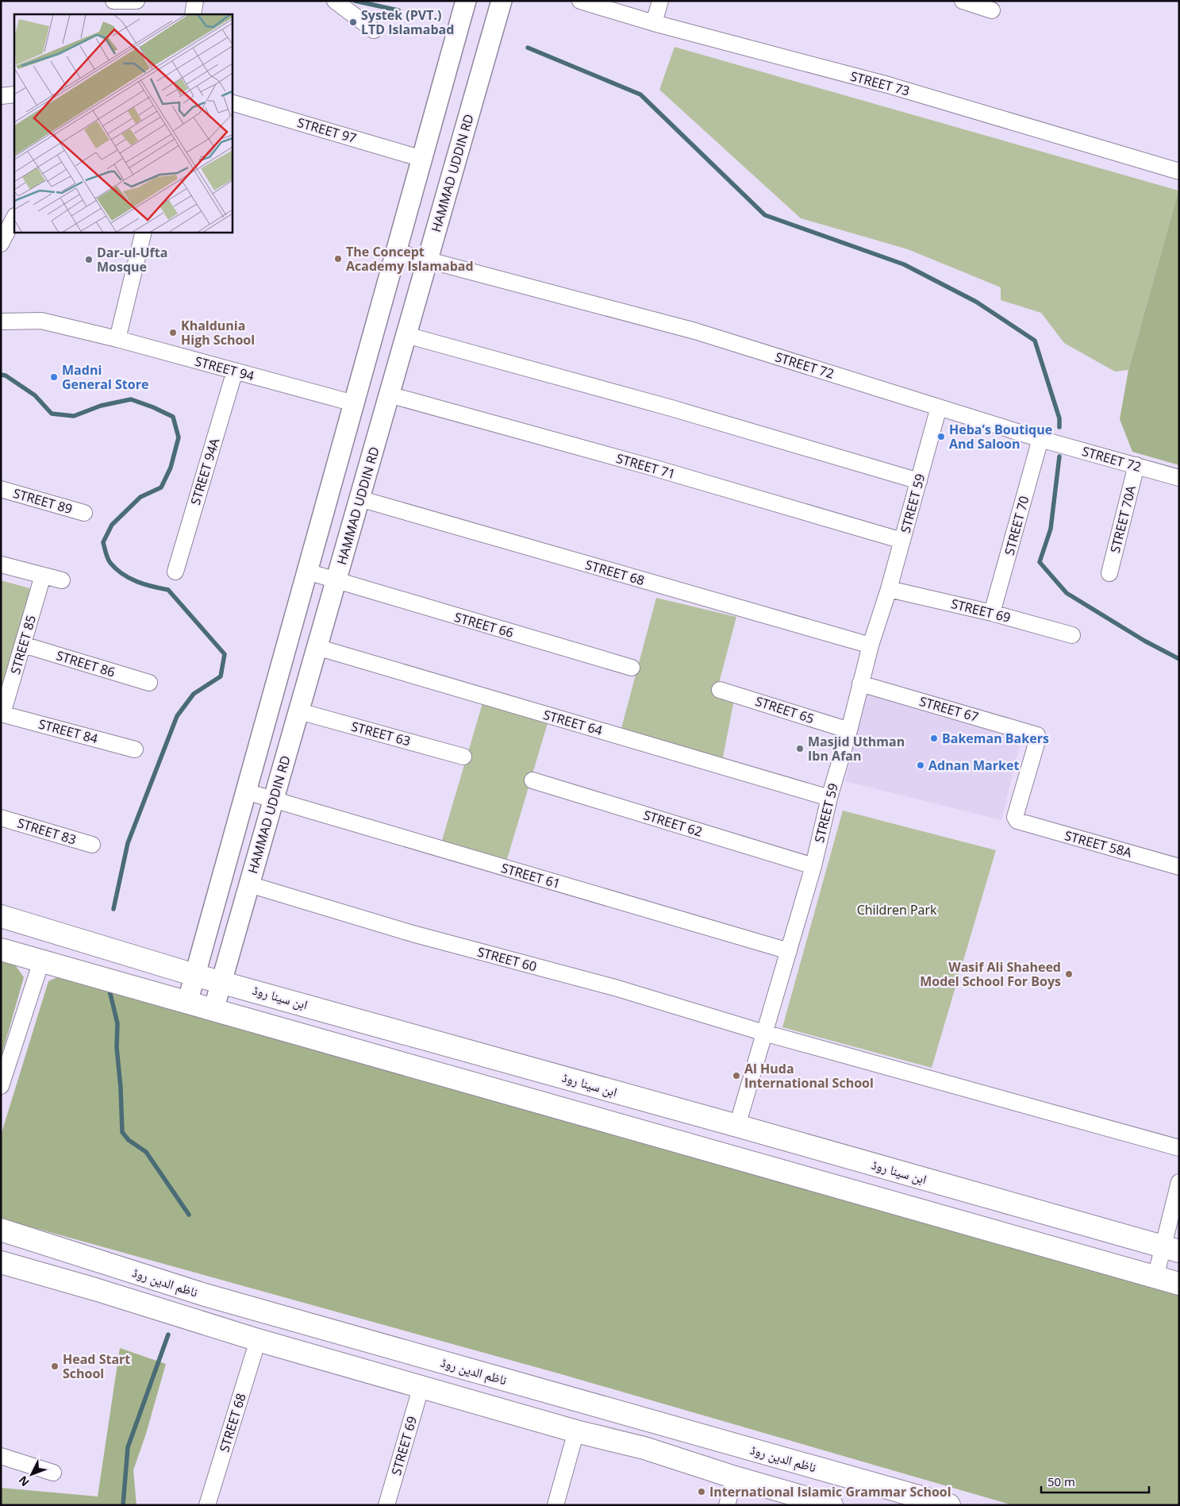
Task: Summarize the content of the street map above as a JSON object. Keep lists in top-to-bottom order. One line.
{"streets":{"main road":["ابن سینا روڈ","ناظم الدین روڈ"],"street":["STREET 73","STREET 97","HAMMAD UDDIN RD","STREET 72","STREET 94","STREET 71","STREET 94A","STREET 89","STREET 59","STREET 70A","STREET 70","STREET 68","STREET 69","STREET 66","STREET 85","STREET 86","STREET 67","STREET 65","STREET 64","STREET 84","STREET 63","STREET 62","STREET 83","STREET 58A","STREET 61","STREET 60"]},"crossings":[["HAMMAD UDDIN RD","STREET 72"],["HAMMAD UDDIN RD","STREET 71"],["HAMMAD UDDIN RD","STREET 68"],["HAMMAD UDDIN RD","STREET 66"],["HAMMAD UDDIN RD","STREET 64"],["HAMMAD UDDIN RD","STREET 63"],["HAMMAD UDDIN RD","STREET 61"],["HAMMAD UDDIN RD","STREET 60"],["HAMMAD UDDIN RD","ابن سینا روڈ"],["STREET 72","STREET 59"],["STREET 72","STREET 70A"],["STREET 72","STREET 70"],["STREET 94","STREET 94A"],["STREET 71","STREET 59"],["STREET 59","STREET 68"],["STREET 59","STREET 69"],["STREET 59","STREET 67"],["STREET 59","STREET 65"],["STREET 59","STREET 64"],["STREET 59","STREET 62"],["STREET 59","STREET 61"],["STREET 59","STREET 60"],["STREET 59","ابن سینا روڈ"],["STREET 70","STREET 69"],["STREET 85","STREET 86"],["STREET 85","STREET 84"],["STREET 67","STREET 58A"]],"parks":["Children Park"],"places":["Systek (PVT.) LTD Islamabad","The Concept Academy Islamabad","Dar-ul-Ufta Mosque","Khaldunia High School","Madni General Store","Heba’s Boutique And Saloon","Bakeman Bakers","Masjid Uthman Ibn Afan","Adnan Market","Wasif Ali Shaheed Model School For Boys","Al Huda International School","Head Start School","International Islamic Grammar School"],"scale_bar":"50 m","north":"bottom left"}
